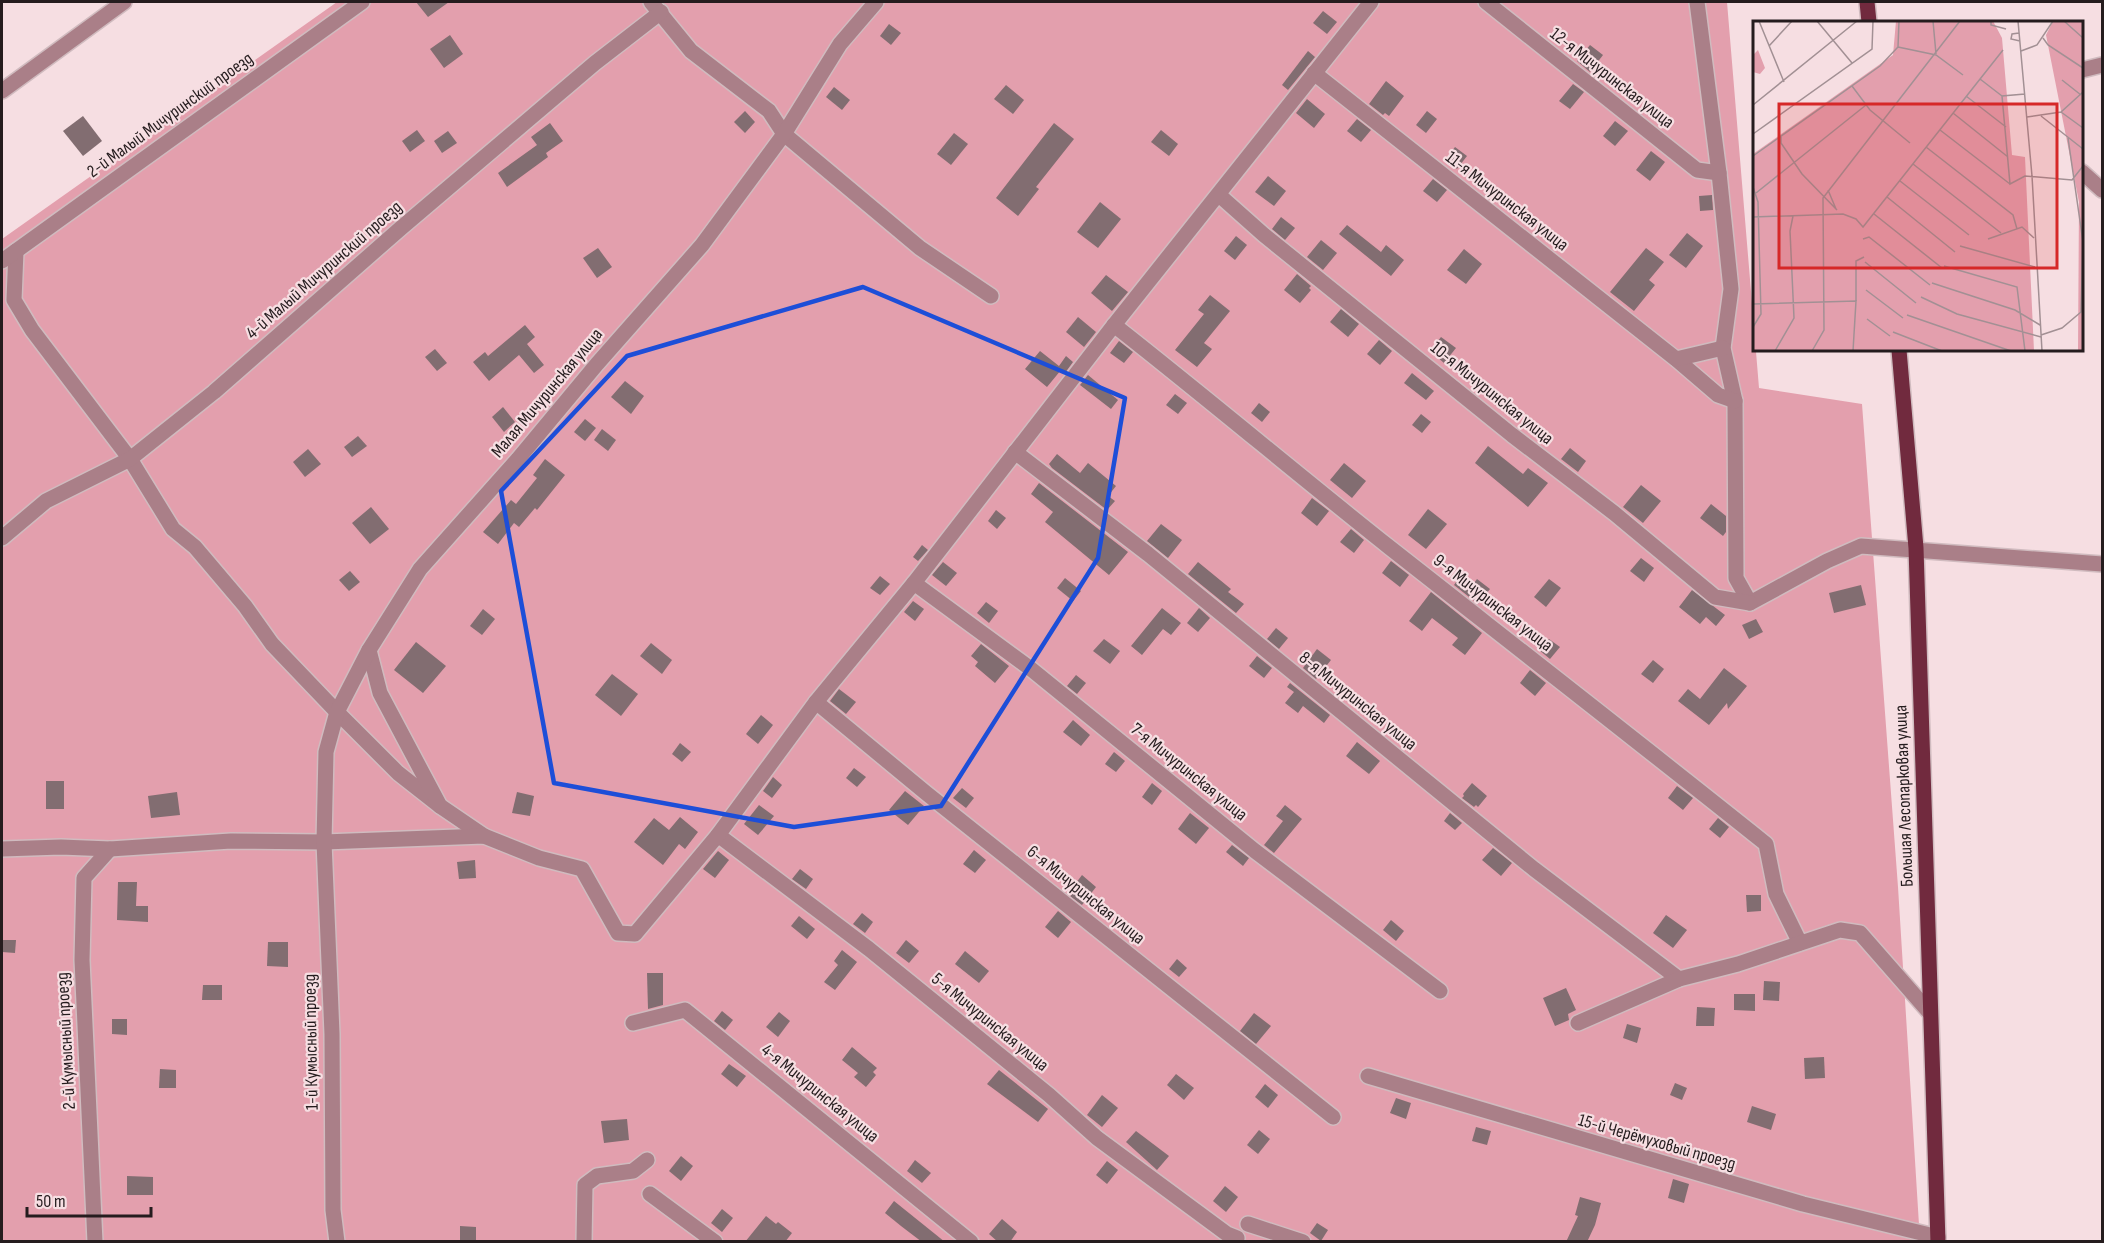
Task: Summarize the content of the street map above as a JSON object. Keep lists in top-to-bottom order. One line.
{"streets":{"main road":["Большая Лесопарковая улица"],"street":["12-я Мичуринская улица","2-й Малый Мичуринский проезд","11-я Мичуринская улица","4-й Малый Мичуринский проезд","Малая Мичуринская улица","10-я Мичуринская улица","9-я Мичуринская улица","8-я Мичуринская улица","7-я Мичуринская улица","6-я Мичуринская улица","5-я Мичуринская улица","2-й Кумысный проезд","1-й Кумысный проезд","4-я Мичуринская улица","15-й Черёмуховый проезд"]},"crossings":[["Малая Мичуринская улица","1-й Кумысный проезд"],["Большая Лесопарковая улица","15-й Черёмуховый проезд"]],"scale_bar":"50 m"}
